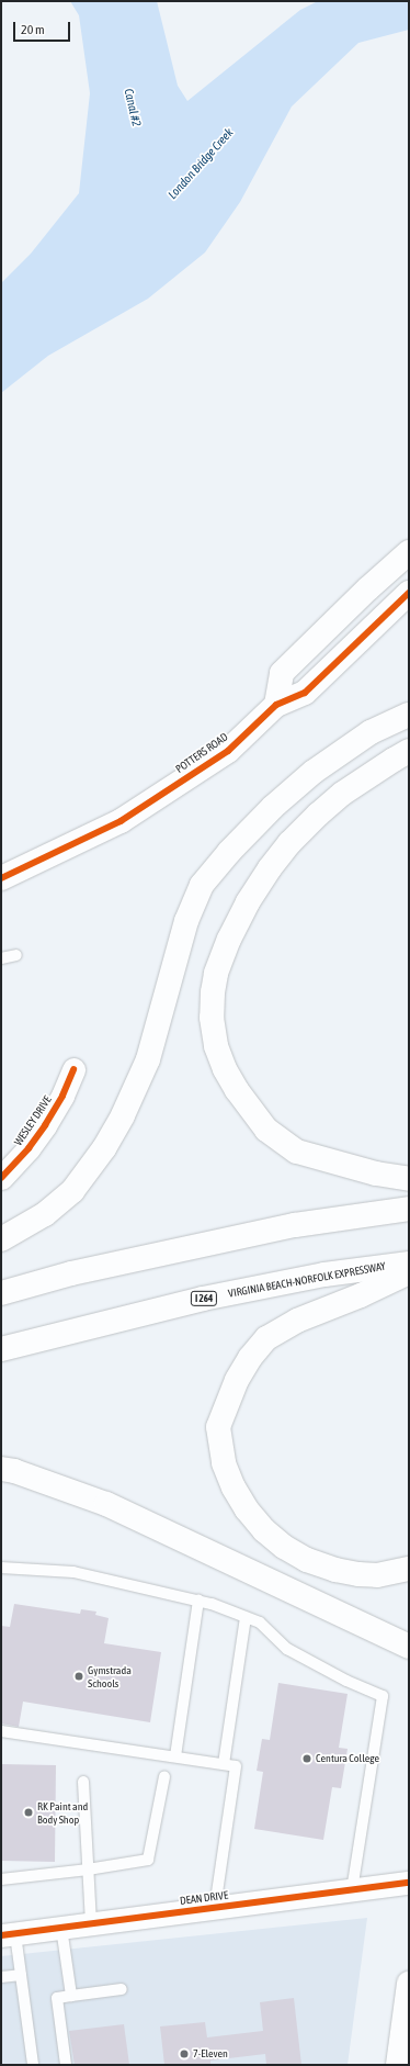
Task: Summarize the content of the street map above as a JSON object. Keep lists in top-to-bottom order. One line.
{"streets":{"main road":["POTTERS ROAD","VIRGINIA BEACH-NORFOLK EXPRESSWAY","I 264"],"street":["WESLEY DRIVE","DEAN DRIVE"]},"water":["Canal #2","London Bridge Creek"],"places":["Gymstrada Schools","Centura College","RK Paint and Body Shop","7-Eleven"],"scale_bar":"20 m"}
